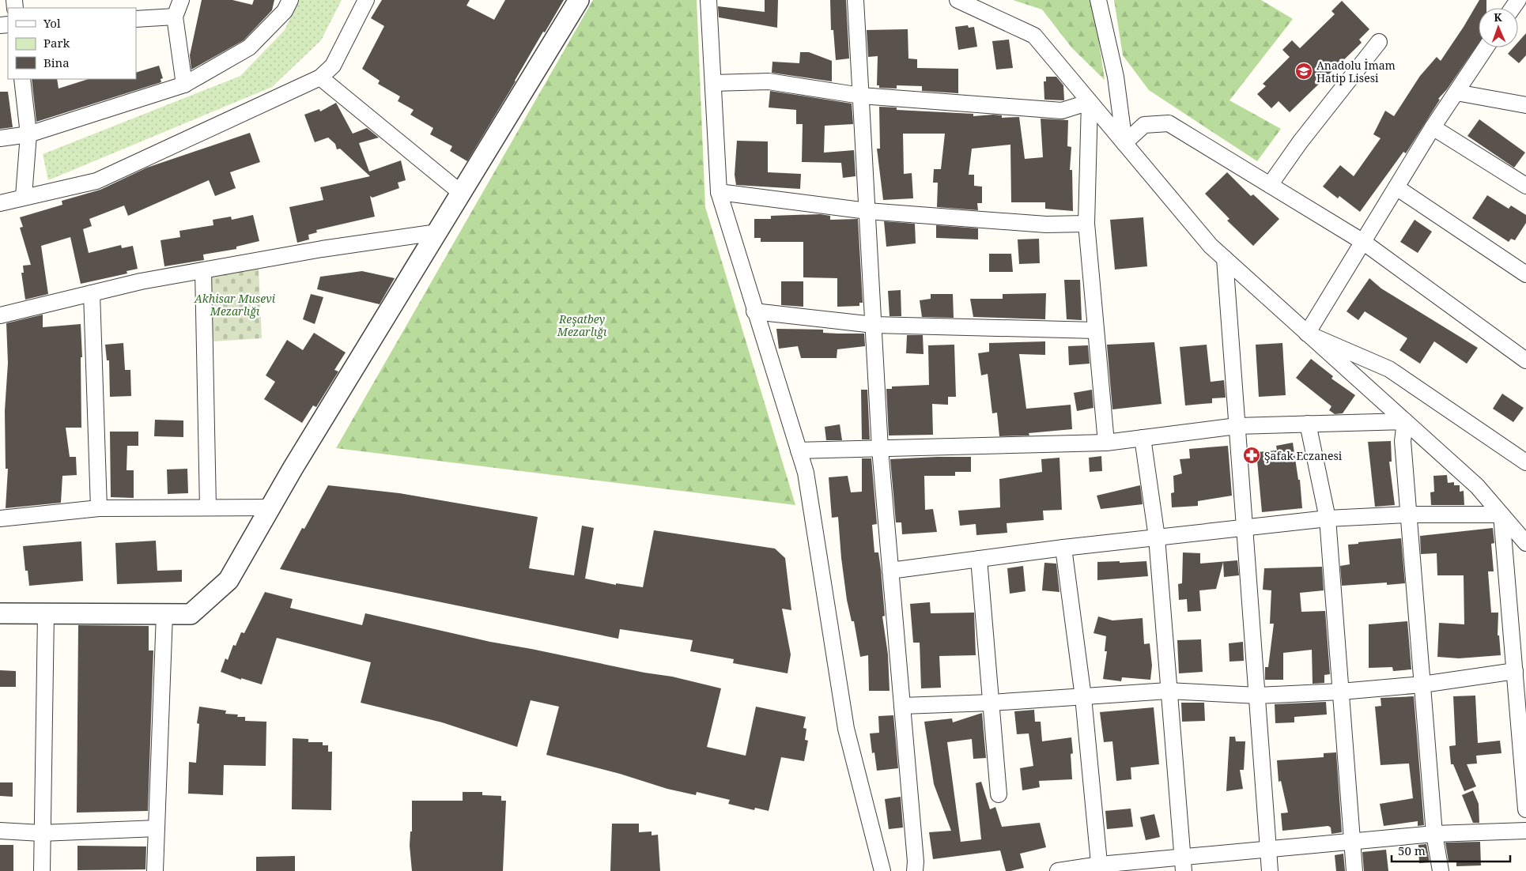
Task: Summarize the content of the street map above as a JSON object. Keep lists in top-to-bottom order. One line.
{"parks":["Akhisar Musevi Mezarlığı","Reşatbey Mezarlığı"],"places":{"school or university":["Anadolu İmam Hatip Lisesi"],"pharmacy":["Şafak Eczanesi"]},"legend":["Yol","Park","Bina"],"scale_bar":"50 m","north":"top"}
